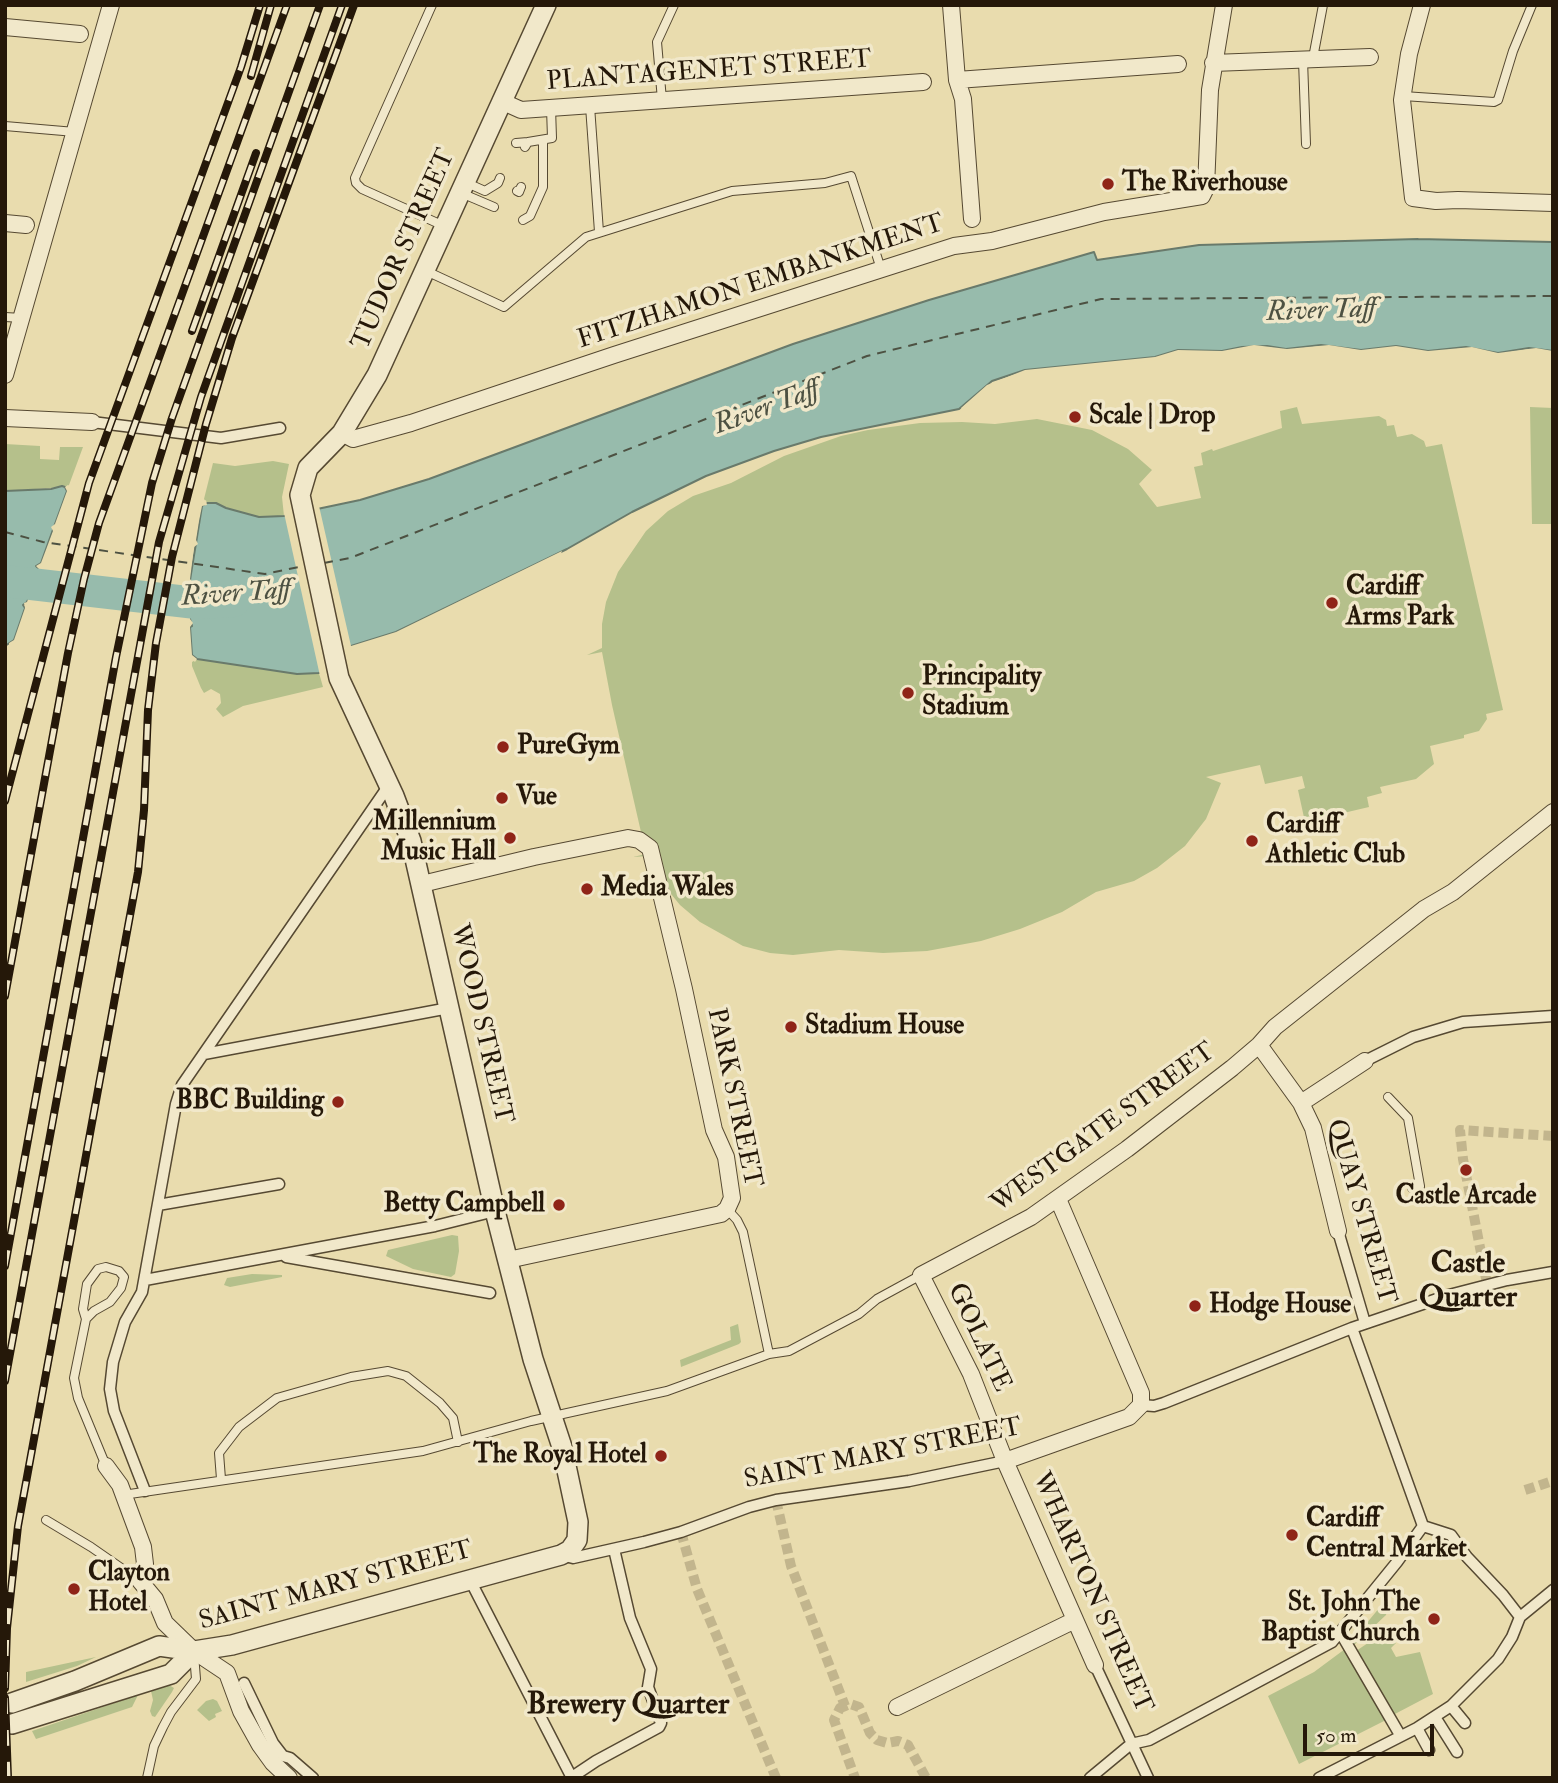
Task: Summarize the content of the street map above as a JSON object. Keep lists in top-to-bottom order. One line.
{"streets":{"street":["PLANTAGENET STREET","TUDOR STREET","FITZHAMON EMBANKMENT","WOOD STREET","PARK STREET","WESTGATE STREET","QUAY STREET","GOLATE","SAINT MARY STREET","WHARTON STREET"]},"crossings":[["PLANTAGENET STREET","TUDOR STREET"],["TUDOR STREET","FITZHAMON EMBANKMENT"],["TUDOR STREET","WOOD STREET"],["WOOD STREET","PARK STREET"],["WOOD STREET","WESTGATE STREET"],["WOOD STREET","SAINT MARY STREET"],["PARK STREET","WESTGATE STREET"],["WESTGATE STREET","QUAY STREET"],["WESTGATE STREET","GOLATE"],["QUAY STREET","SAINT MARY STREET"],["GOLATE","SAINT MARY STREET"],["GOLATE","WHARTON STREET"],["SAINT MARY STREET","WHARTON STREET"]],"districts":["Castle Quarter","Brewery Quarter"],"water":["River Taff"],"places":["The Riverhouse","Scale | Drop","Cardiff Arms Park","Principality Stadium","PureGym","Vue","Millennium Music Hall","Cardiff Athletic Club","Media Wales","Stadium House","BBC Building","Castle Arcade","Betty Campbell","Hodge House","The Royal Hotel","Cardiff Central Market","Clayton Hotel","St. John The Baptist Church"],"scale_bar":"50 m"}
